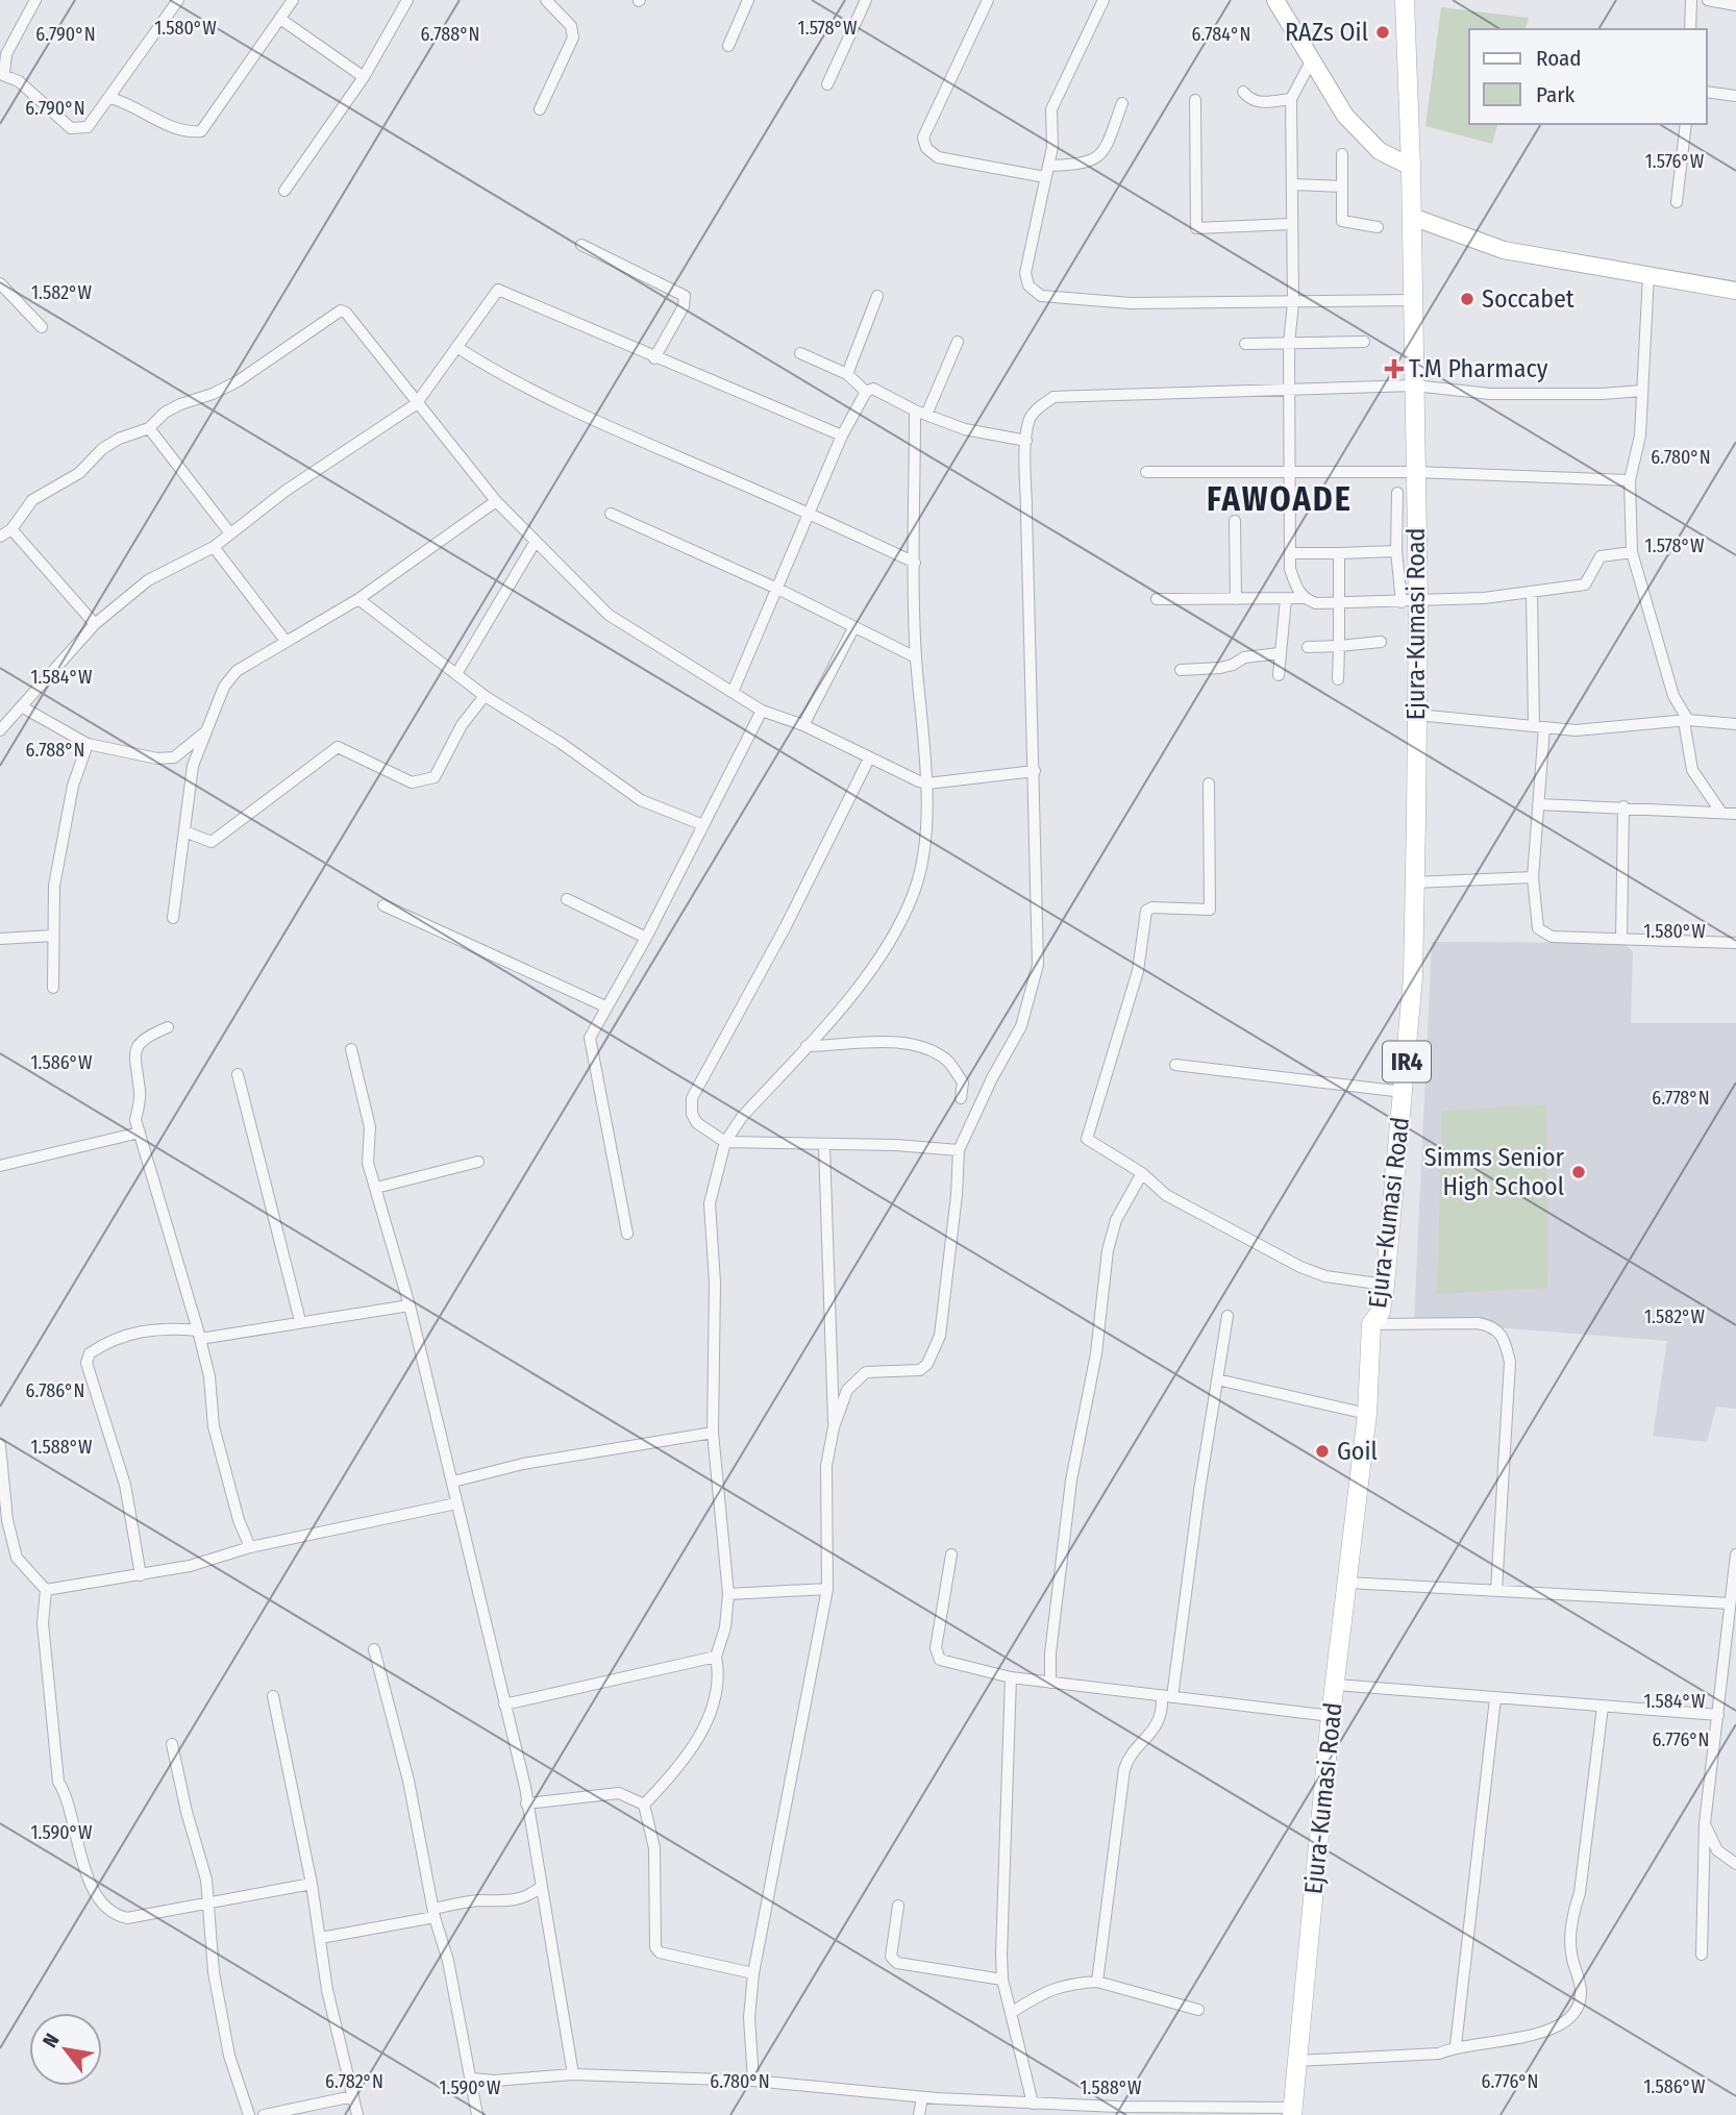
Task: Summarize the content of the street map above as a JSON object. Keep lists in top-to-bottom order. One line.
{"streets":{"main road":["Ejura-Kumasi Road","IR4"]},"districts":["FAWOADE"],"places":{"other":["RAZs Oil","Soccabet","Simms Senior High School","Goil"],"health":["T.M Pharmacy"]},"legend":["Road","Park"],"north":"top left","coordinates":["1.580°W","1.578°W","6.790°N","6.788°N","6.784°N","1.576°W","1.582°W","6.780°N","1.584°W","1.586°W","6.778°N","6.786°N","1.588°W","6.776°N","1.590°W","6.782°N"]}
